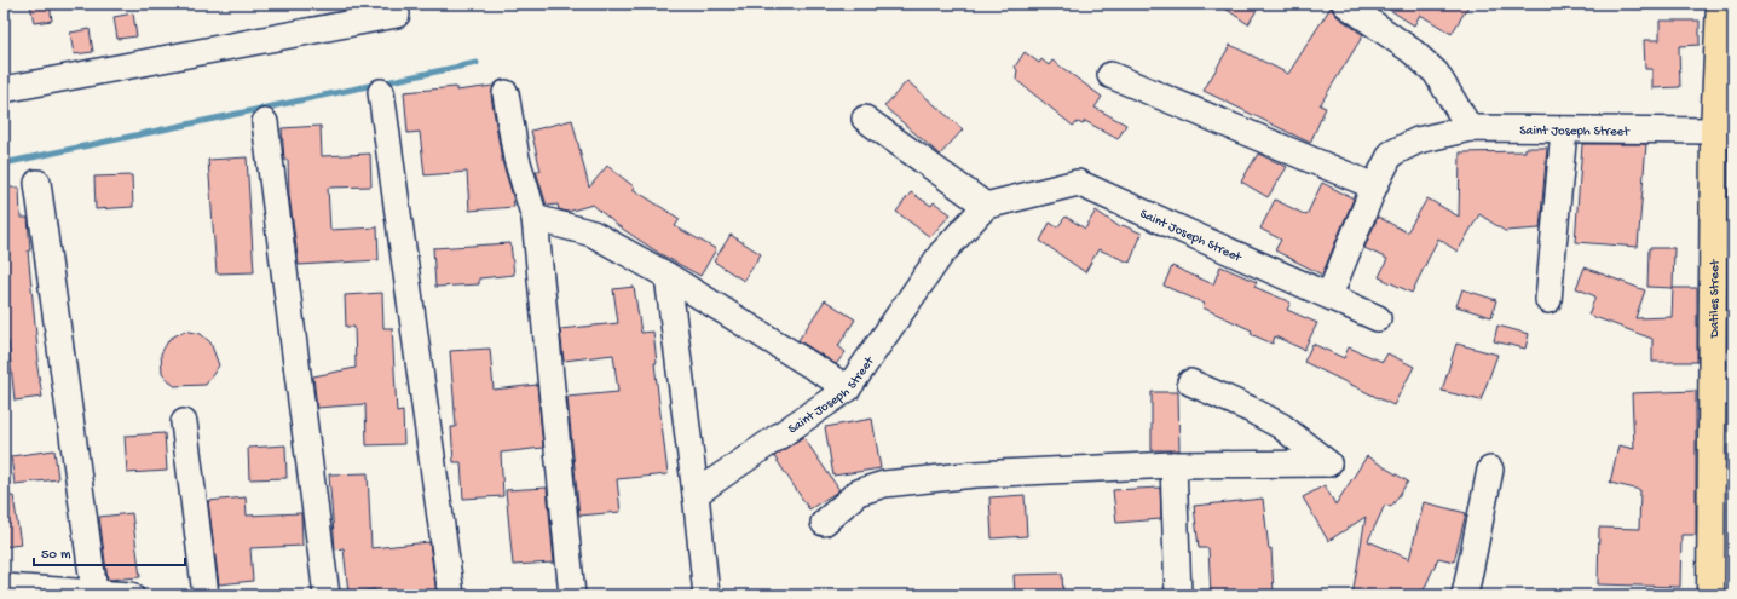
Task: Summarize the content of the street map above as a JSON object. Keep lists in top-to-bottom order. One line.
{"streets":{"main road":["Datiles Street"],"street":["Saint Joseph Street"]},"crossings":[["Saint Joseph Street","Datiles Street"]],"scale_bar":"50 m"}
